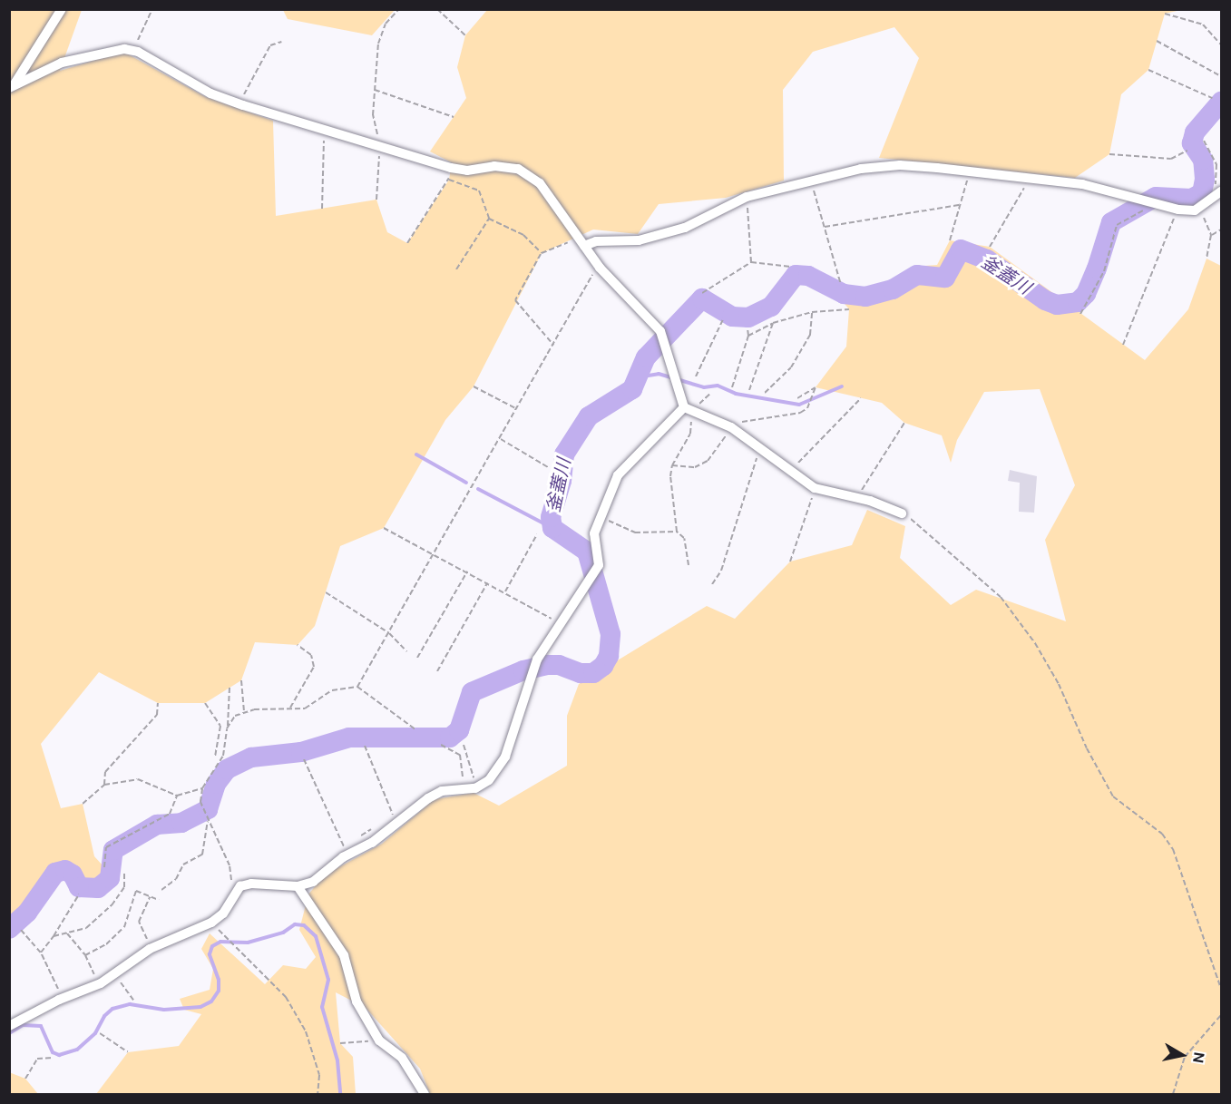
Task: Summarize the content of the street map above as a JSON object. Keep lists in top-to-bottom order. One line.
{"water":["釜蓋川"],"north":"right"}
